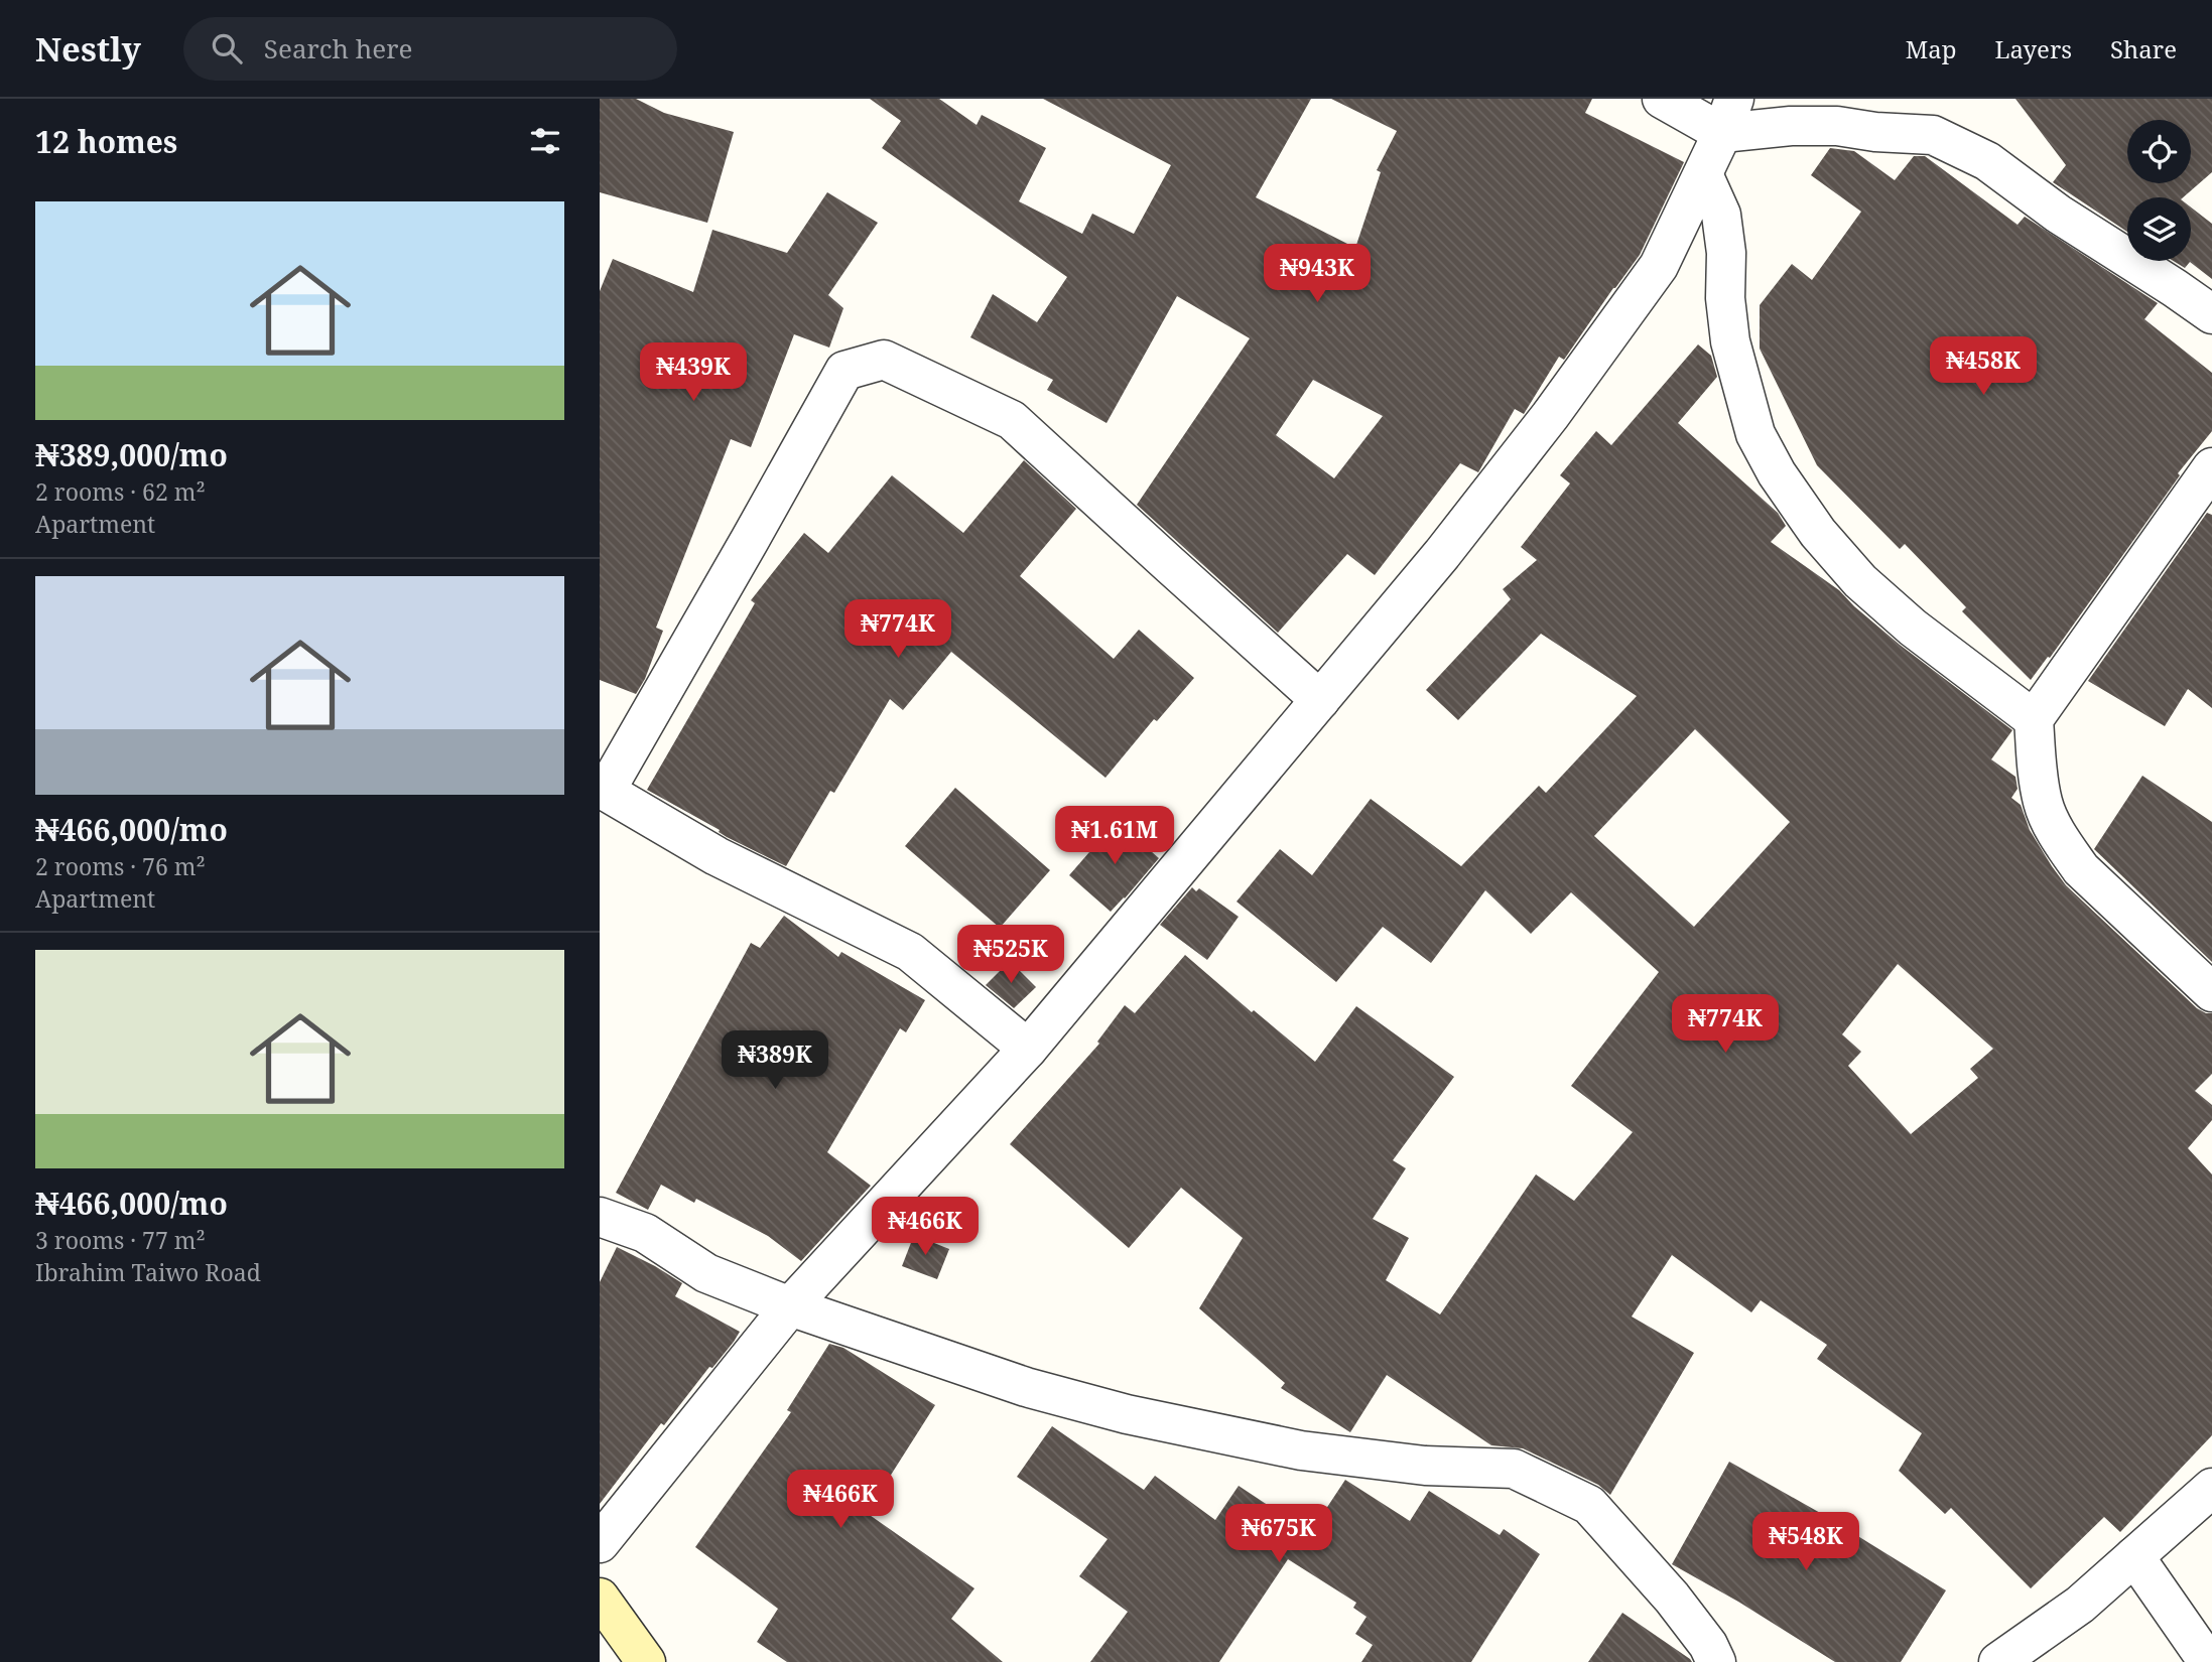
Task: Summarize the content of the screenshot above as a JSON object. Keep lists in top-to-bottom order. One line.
{"page":{"header":"Nestly","search":"Search here","nav":["Map","Layers","Share"],"heading":"12 homes","list":[{"name":"₦389,000/mo","note":"2 rooms · 62 m² · Apartment"},{"name":"₦466,000/mo","note":"2 rooms · 76 m² · Apartment"},{"name":"₦466,000/mo","note":"3 rooms · 77 m² · Ibrahim Taiwo Road"}],"price":["₦943K","₦458K","₦439K","₦774K","₦1.61M","₦525K","₦774K","₦389K","₦466K","₦466K","₦675K","₦548K"]}}
